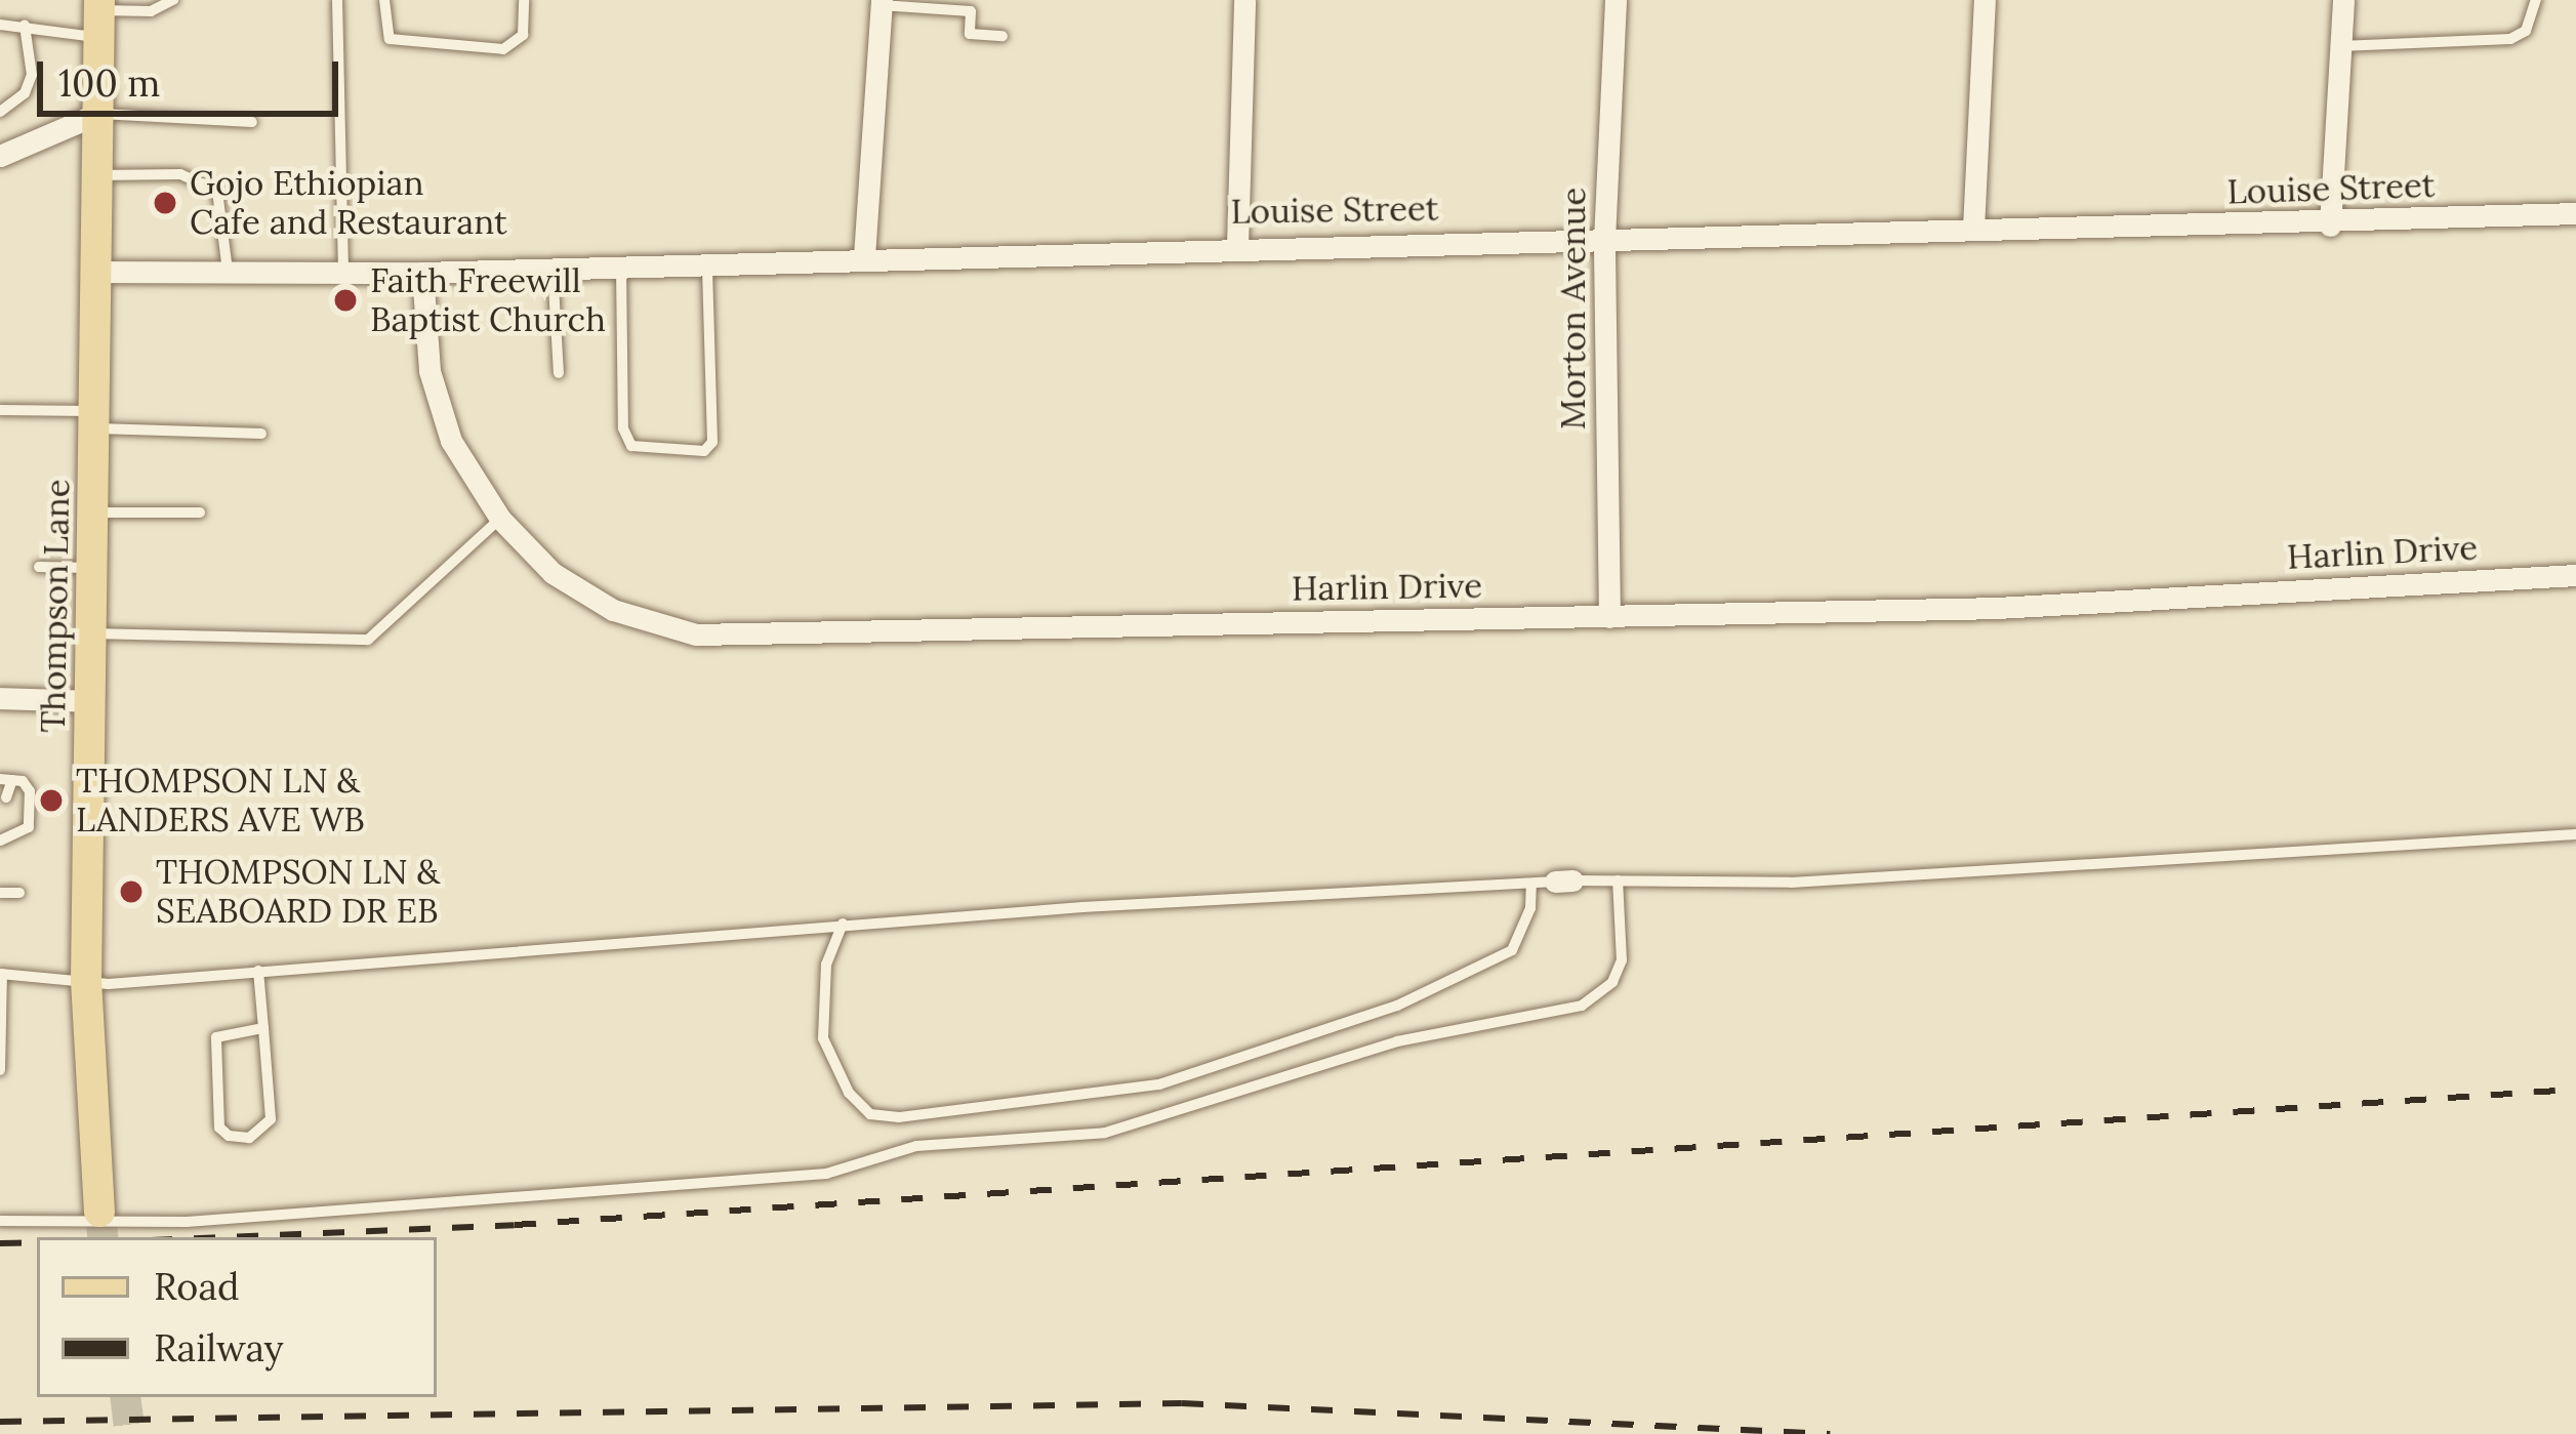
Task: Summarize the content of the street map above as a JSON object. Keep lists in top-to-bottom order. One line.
{"streets":{"main road":["Thompson Lane"],"street":["Louise Street","Morton Avenue","Harlin Drive"]},"crossings":[["Louise Street","Morton Avenue"],["Louise Street","Harlin Drive"],["Louise Street","Thompson Lane"],["Morton Avenue","Harlin Drive"]],"places":["Gojo Ethiopian Cafe and Restaurant","Faith Freewill Baptist Church","THOMPSON LN & LANDERS AVE WB","THOMPSON LN & SEABOARD DR EB"],"legend":["Road","Railway"],"scale_bar":"100 m"}
